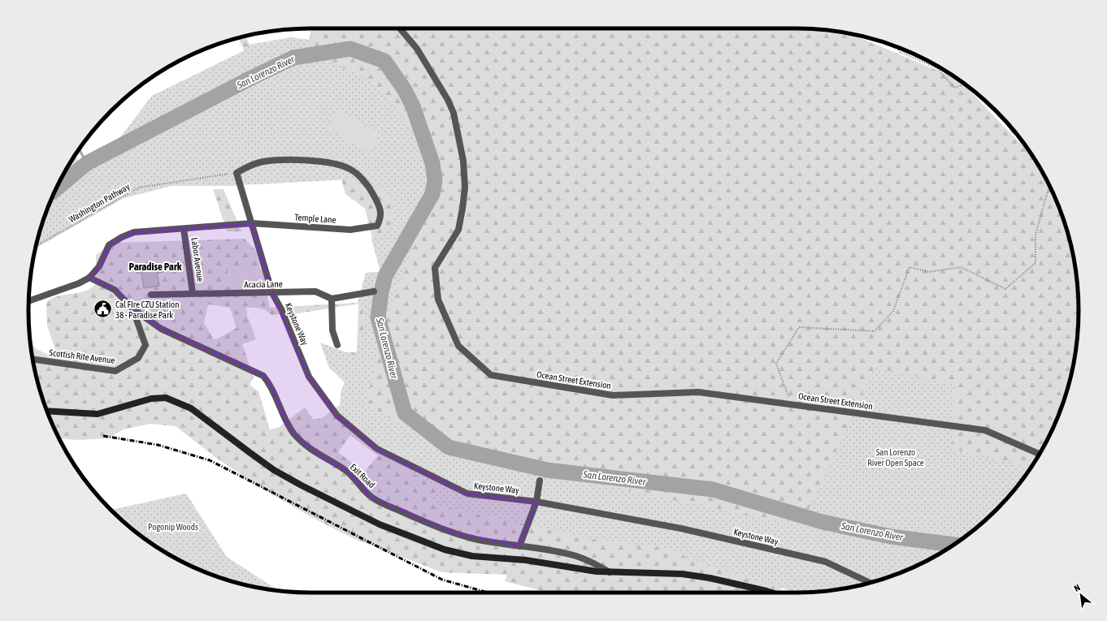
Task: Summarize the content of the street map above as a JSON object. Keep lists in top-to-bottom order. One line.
{"streets":{"street":["Temple Lane","Labor Avenue","Acacia Lane","Keystone Way","Scottish Rite Avenue","Ocean Street Extension","Exit Road"],"path":["Washington Pathway"]},"crossings":[["Washington Pathway","Temple Lane"],["Washington Pathway","Keystone Way"],["Temple Lane","Keystone Way"],["Labor Avenue","Acacia Lane"],["Acacia Lane","Keystone Way"],["Scottish Rite Avenue","Exit Road"]],"districts":["Paradise Park"],"water":["San Lorenzo River"],"parks":["San Lorenzo River Open Space","Pogonip Woods"],"places":{"public building":["Cal FIre CZU Station 38 - Paradise Park"]},"north":"top left"}
